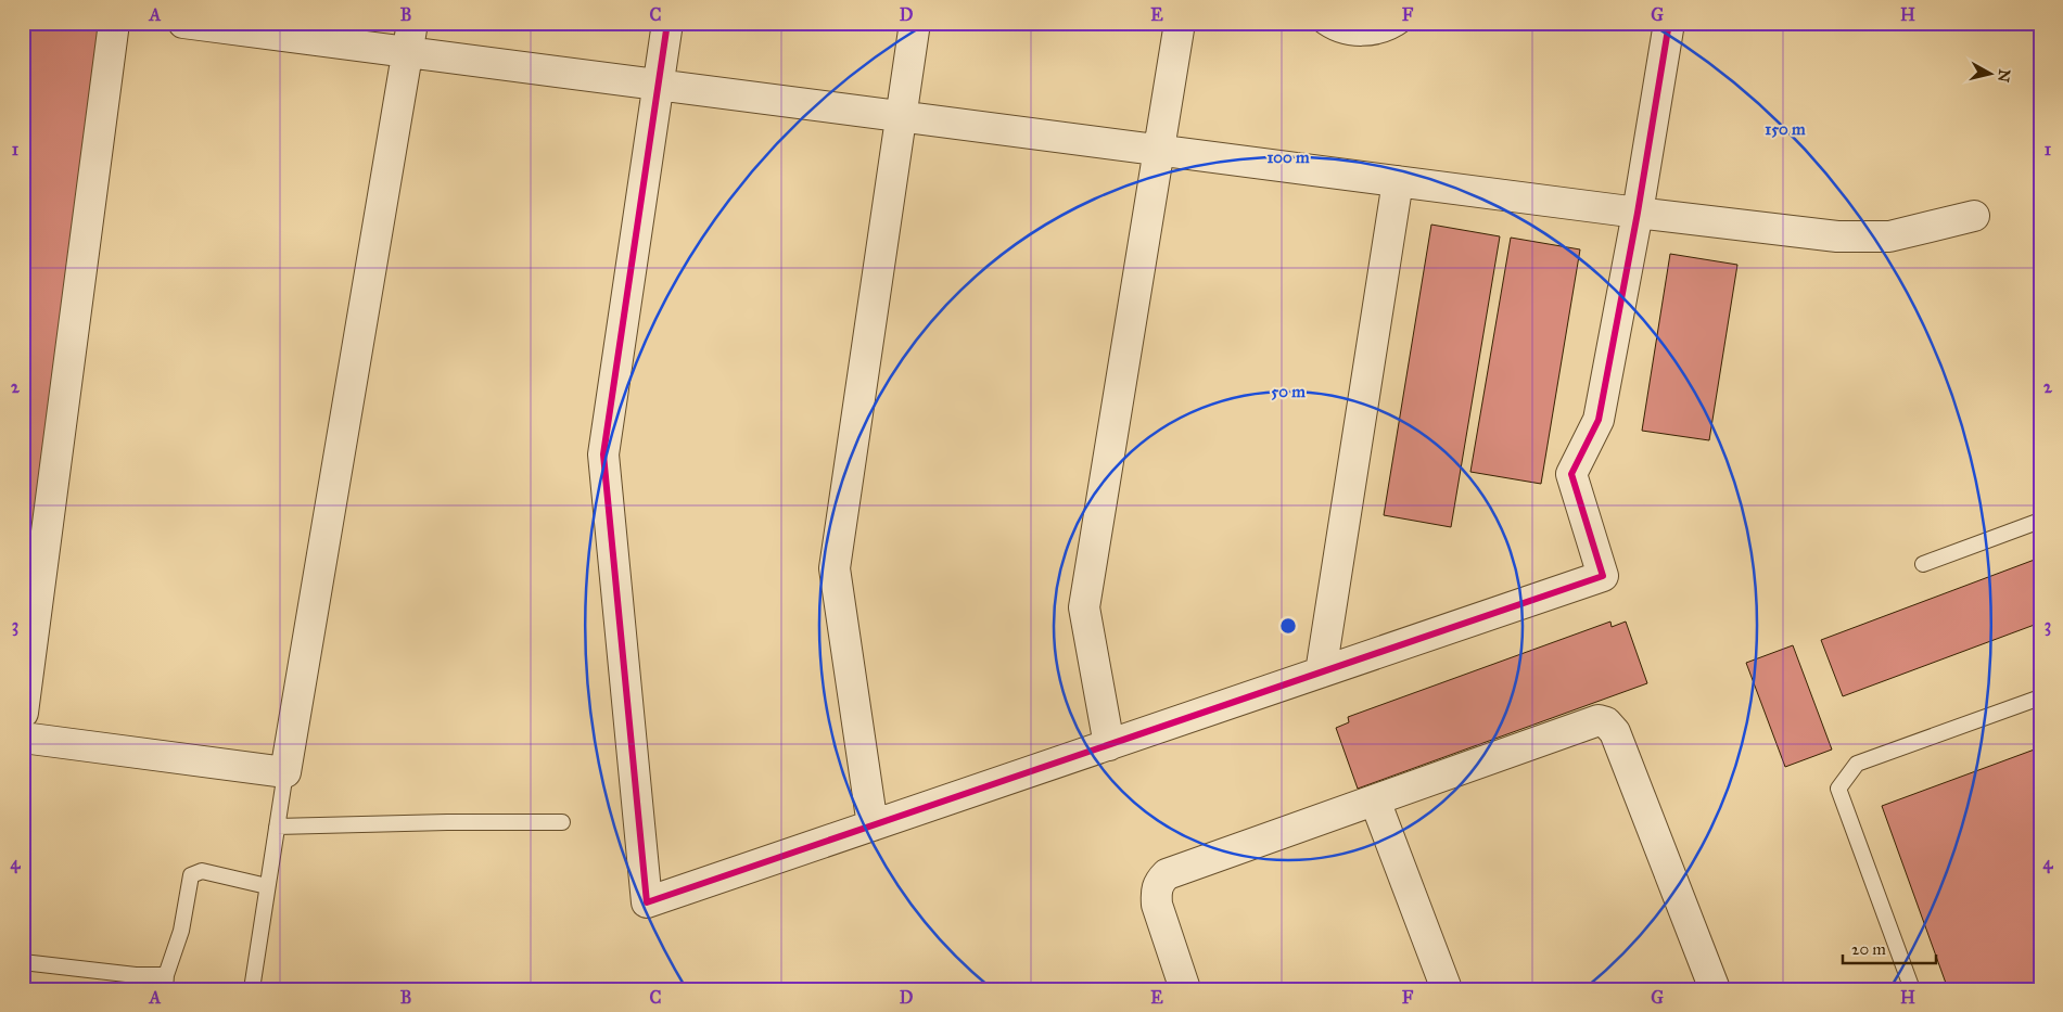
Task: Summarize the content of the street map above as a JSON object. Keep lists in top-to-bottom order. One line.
{"scale_bar":"20 m","north":"right","grid":{"columns":["A","B","C","D","E","F","G","H"],"rows":["1","2","3","4"]},"rings":["150 m","100 m","50 m"]}
